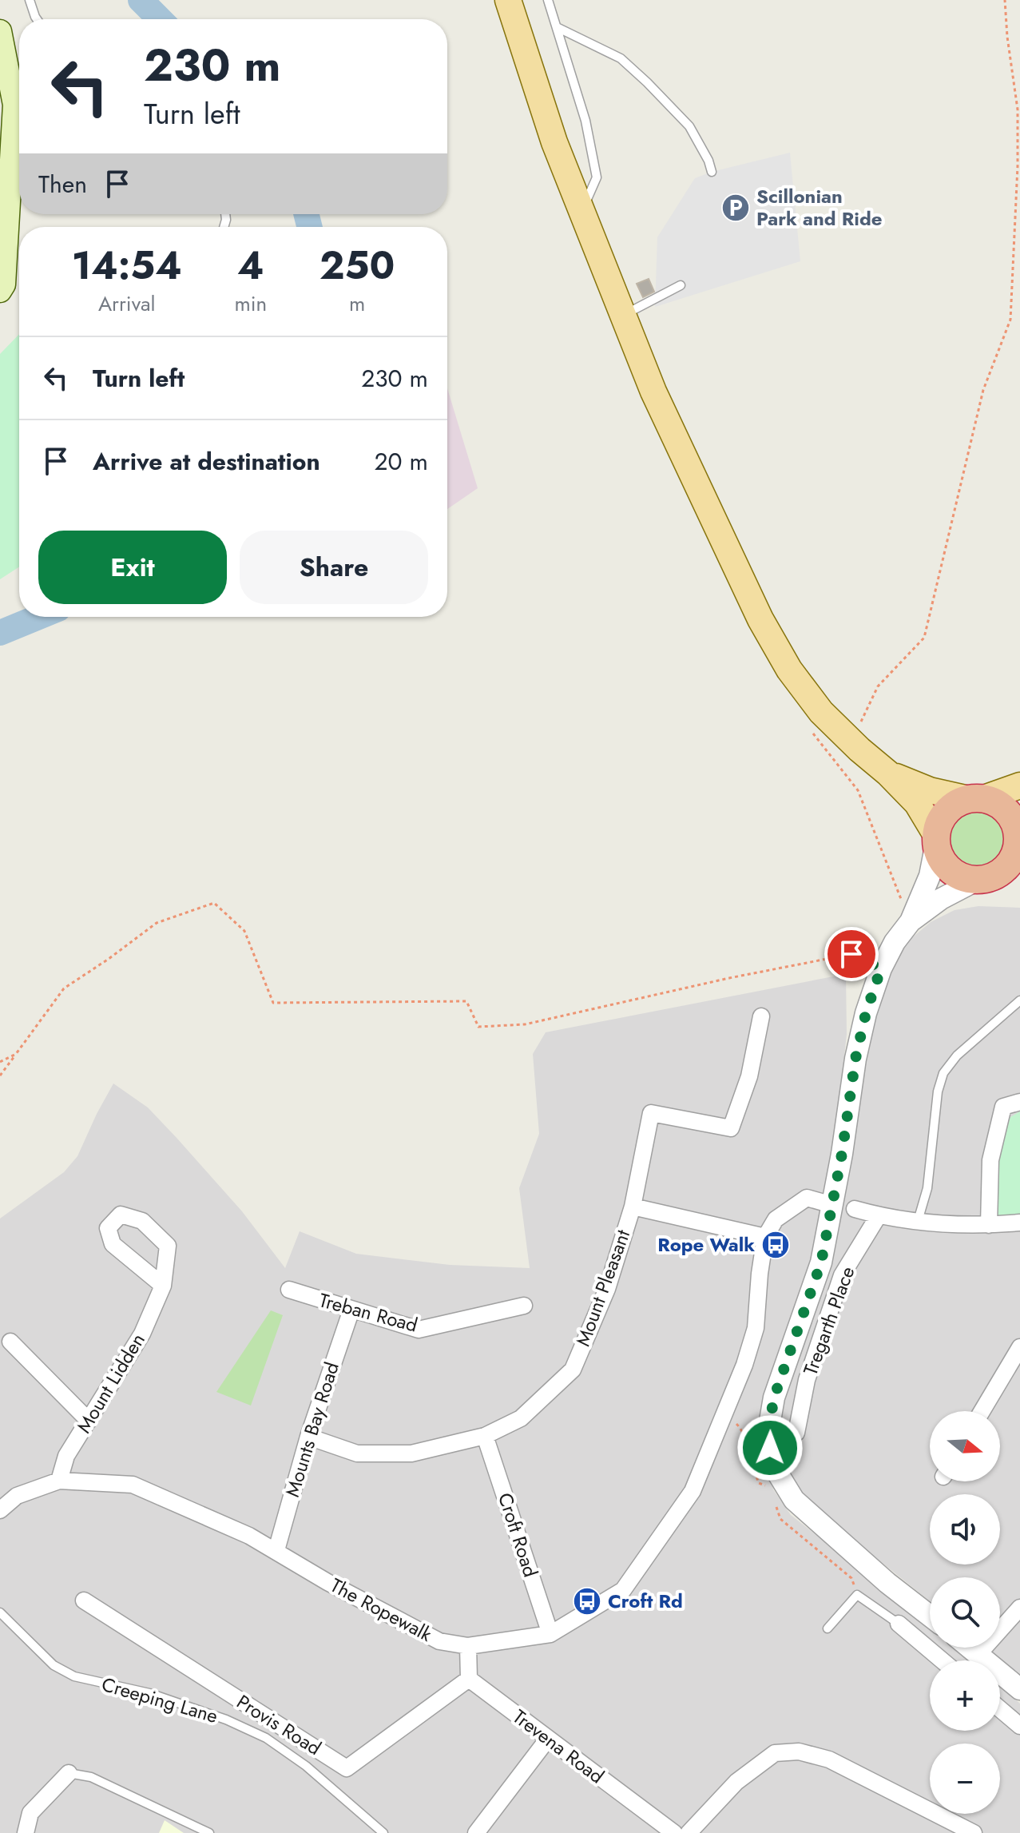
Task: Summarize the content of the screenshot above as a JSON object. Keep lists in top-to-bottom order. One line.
{"streets":{"street":["Mount Pleasant","Treban Road","Tregarth Place","Mount Lidden","Mounts Bay Road","Croft Road","The Ropewalk","Provis Road","Trevena Road"],"lane":["Creeping Lane"]},"crossings":[["Mount Pleasant","Mounts Bay Road"],["Mount Pleasant","Croft Road"],["Treban Road","Mounts Bay Road"],["Mount Lidden","The Ropewalk"],["Mounts Bay Road","The Ropewalk"],["Croft Road","The Ropewalk"],["Provis Road","Trevena Road"]],"places":{"parking":["Scillonian Park and Ride"],"bus stop":["Rope Walk","Croft Rd"]},"north":"right","page":{"turn":["230 m","Turn left"],"then":"Then","eta":["14:54","Arrival","4","min","250","m"],"list":[{"name":"Turn left","value":"230 m"},{"name":"Arrive at destination","value":"20 m"}],"buttons":["Exit","Share"],"map_buttons":["+","−"]}}
